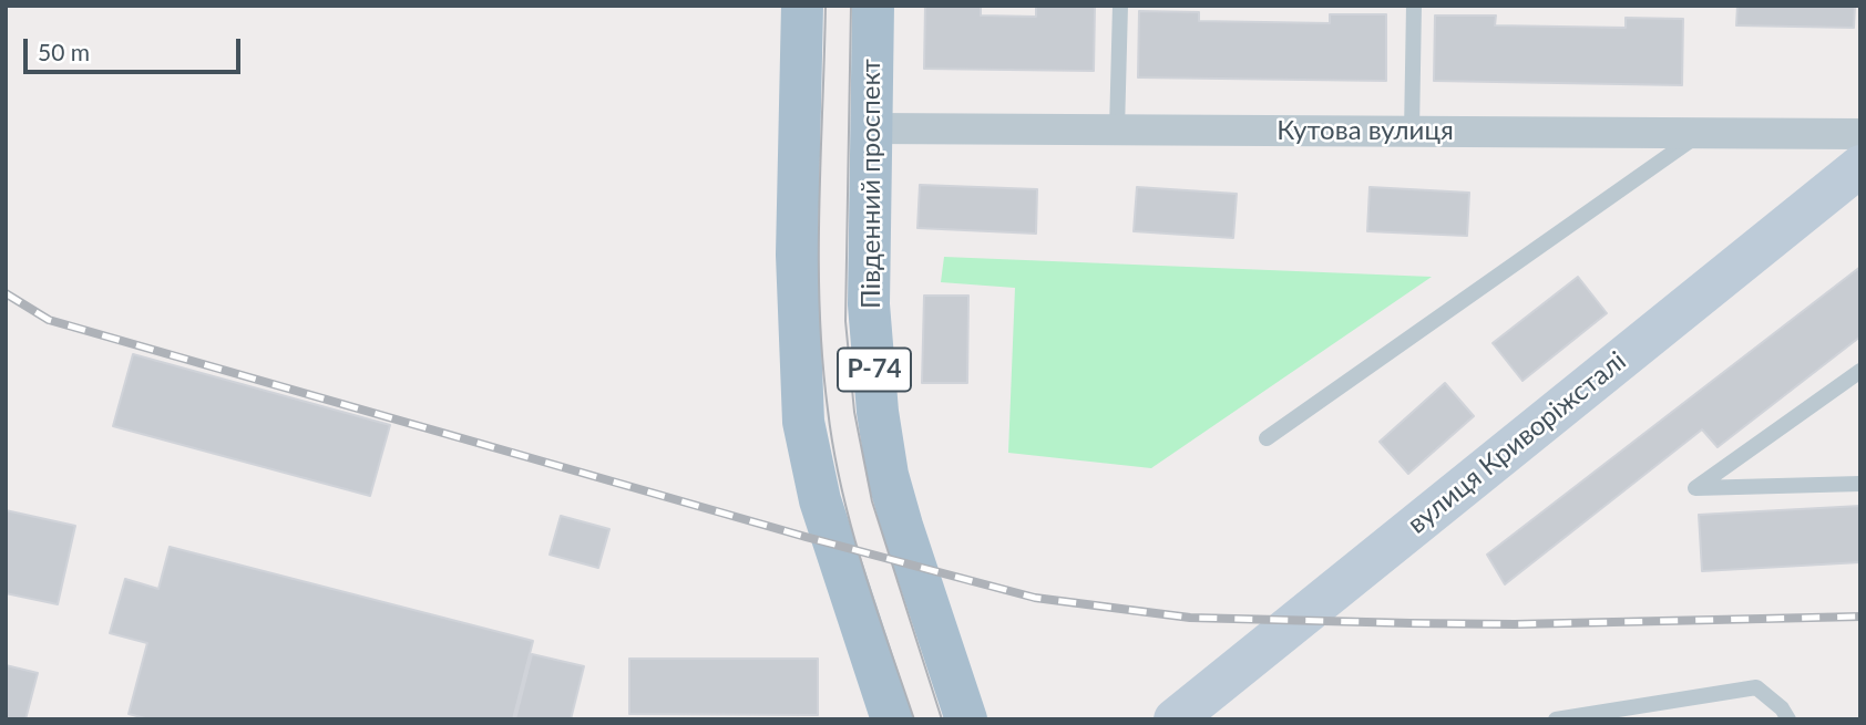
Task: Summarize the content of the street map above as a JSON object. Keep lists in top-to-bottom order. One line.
{"streets":{"main road":["Південний проспект","Р-74","вулиця Криворіжсталі"],"street":["Кутова вулиця"]},"crossings":[["Кутова вулиця","Південний проспект"]],"scale_bar":"50 m"}
